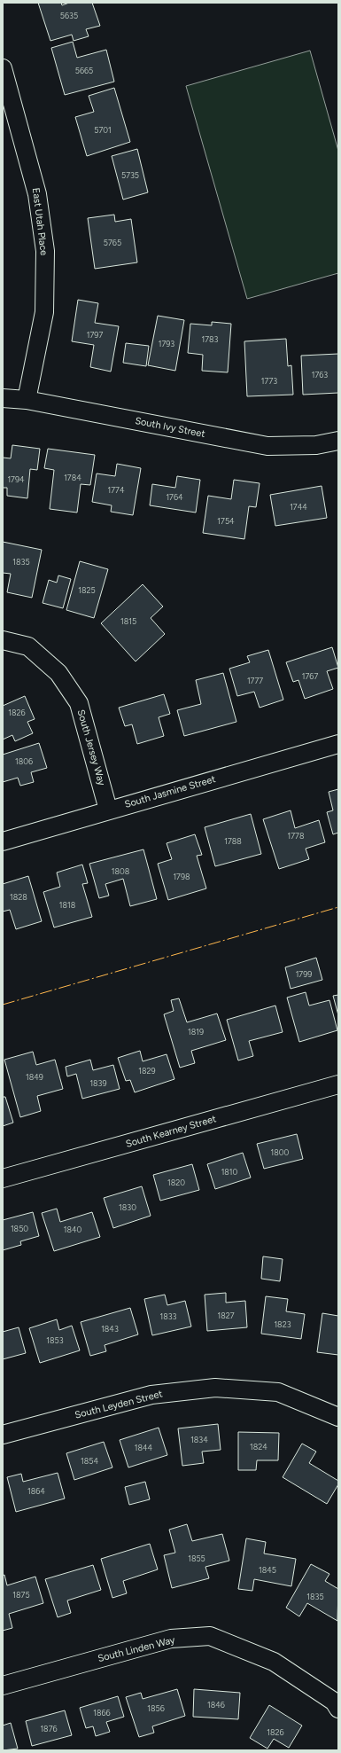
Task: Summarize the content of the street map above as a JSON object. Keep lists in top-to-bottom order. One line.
{"streets":{"street":["East Utah Place","South Ivy Street","South Jersey Way","South Jasmine Street","South Kearney Street","South Leyden Street","South Linden Way"]},"crossings":[["East Utah Place","South Ivy Street"],["South Jersey Way","South Jasmine Street"]],"house_numbers":["5635","5665","5701","5735","5765","1797","1783","1793","1763","1773","1784","1794","1774","1764","1744","1754","1835","1825","1815","1767","1777","1826","1806","1778","1788","1808","1798","1828","1818","1799","1819","1829","1849","1839","1800","1810","1820","1830","1850","1840","1827","1833","1823","1843","1853","1834","1824","1844","1854","1864","1855","1845","1875","1835","1846","1856","1866","1876","1826"]}
